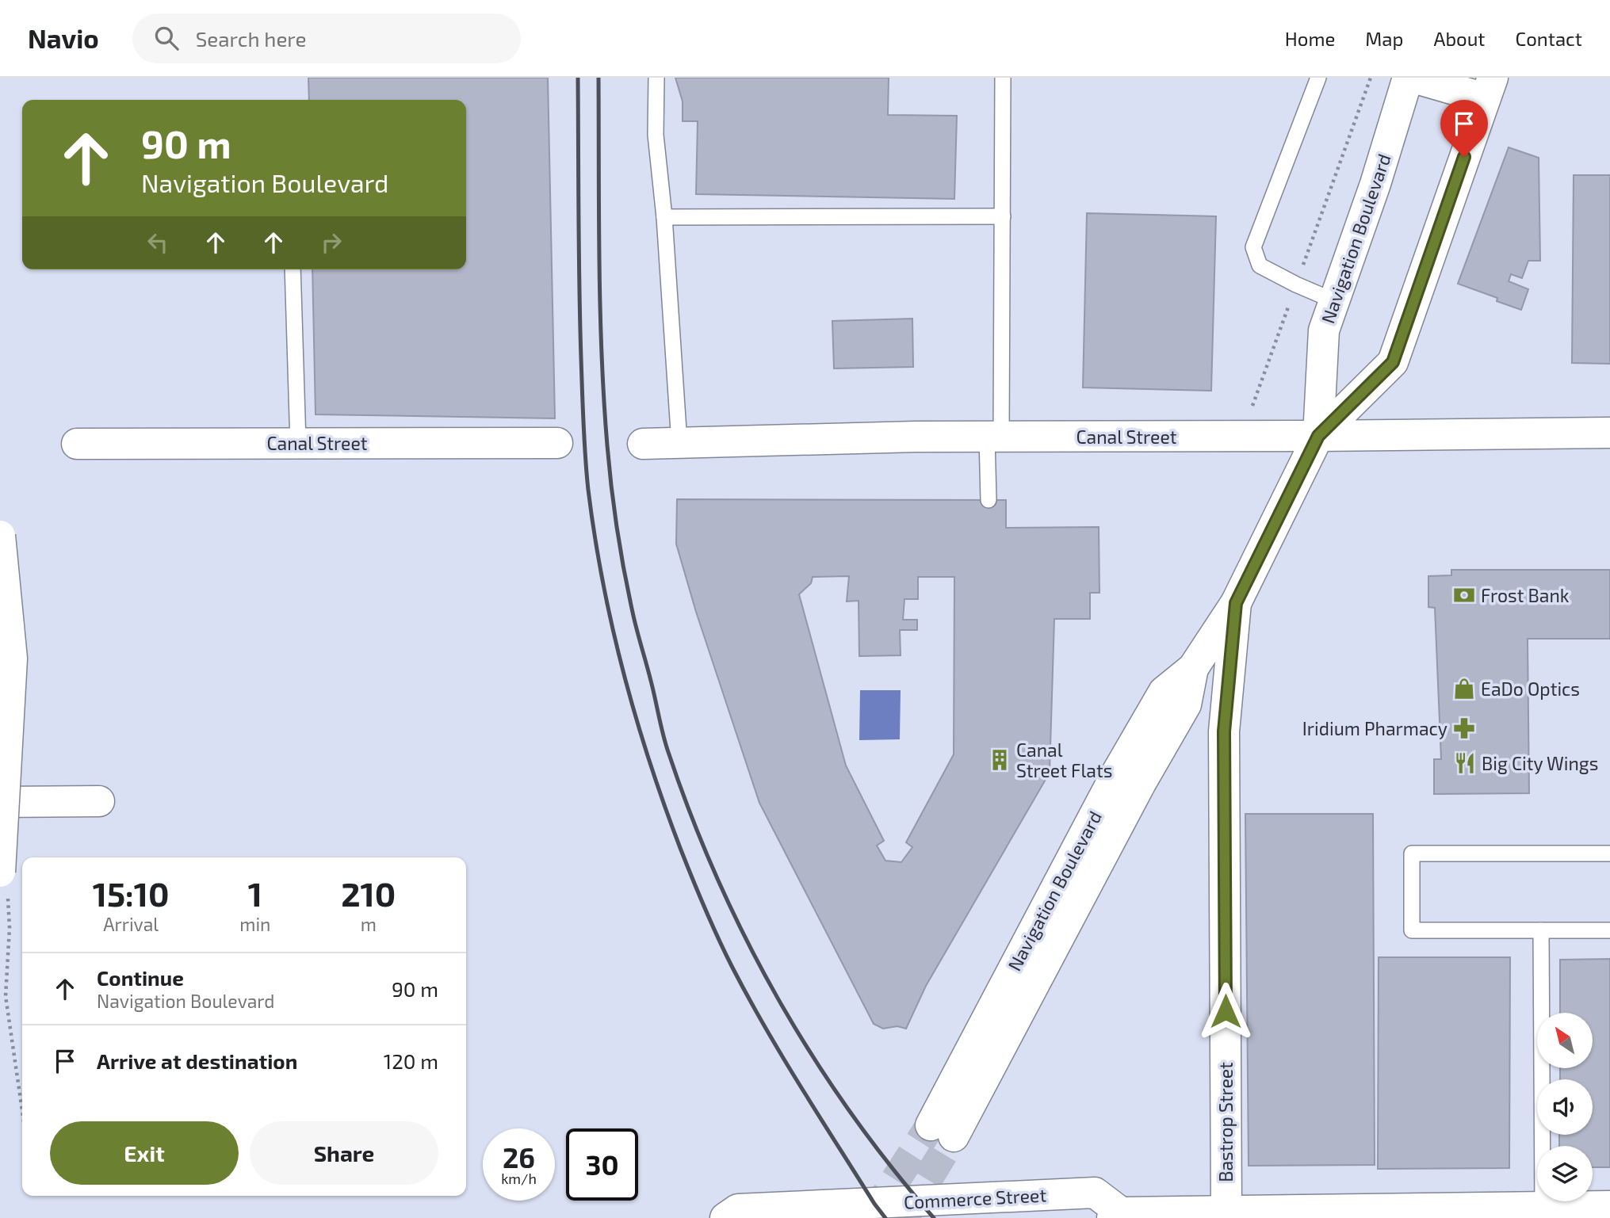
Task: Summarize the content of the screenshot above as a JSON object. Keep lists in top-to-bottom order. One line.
{"streets":{"main road":["Navigation Boulevard","Canal Street","Bastrop Street","Commerce Street"]},"crossings":[["Navigation Boulevard","Canal Street"],["Navigation Boulevard","Bastrop Street"],["Bastrop Street","Commerce Street"]],"places":{"bank":["Frost Bank"],"shop":["EaDo Optics"],"pharmacy":["Iridium Pharmacy"],"building":["Canal Street Flats"],"restaurant":["Big City Wings"]},"north":"top left","page":{"header":"Navio","search":"Search here","nav":["Home","Map","About","Contact"],"turn":["90 m","Navigation Boulevard"],"eta":["15:10","Arrival","1","min","210","m"],"list":[{"name":"Continue","note":"Navigation Boulevard","value":"90 m"},{"name":"Arrive at destination","value":"120 m"}],"buttons":["Exit","Share"],"speed":"26 km/h","limit":"30"}}
